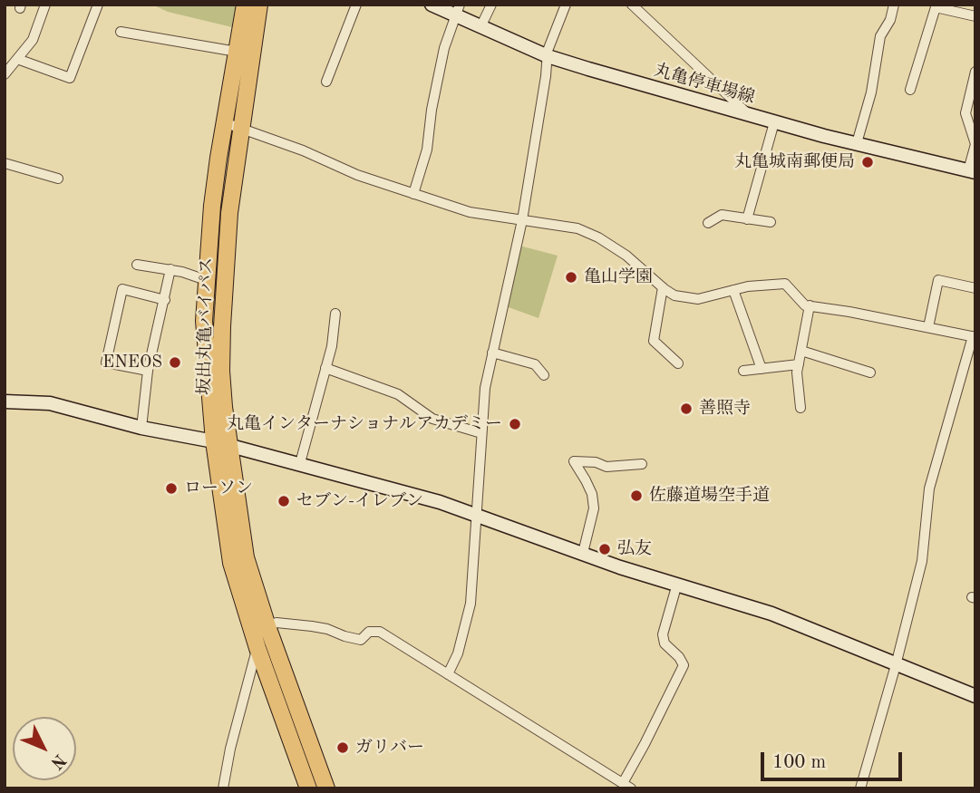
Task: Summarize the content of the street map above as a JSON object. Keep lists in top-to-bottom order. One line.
{"streets":{"highway":["坂出丸亀バイパス"],"street":["丸亀停車場線"]},"places":["丸亀城南郵便局","亀山学園","ENEOS","善照寺","丸亀インターナショナルアカデミー","ローソン","佐藤道場空手道","セブン-イレブン","弘友","ガリバー"],"scale_bar":"100 m","north":"bottom right"}
